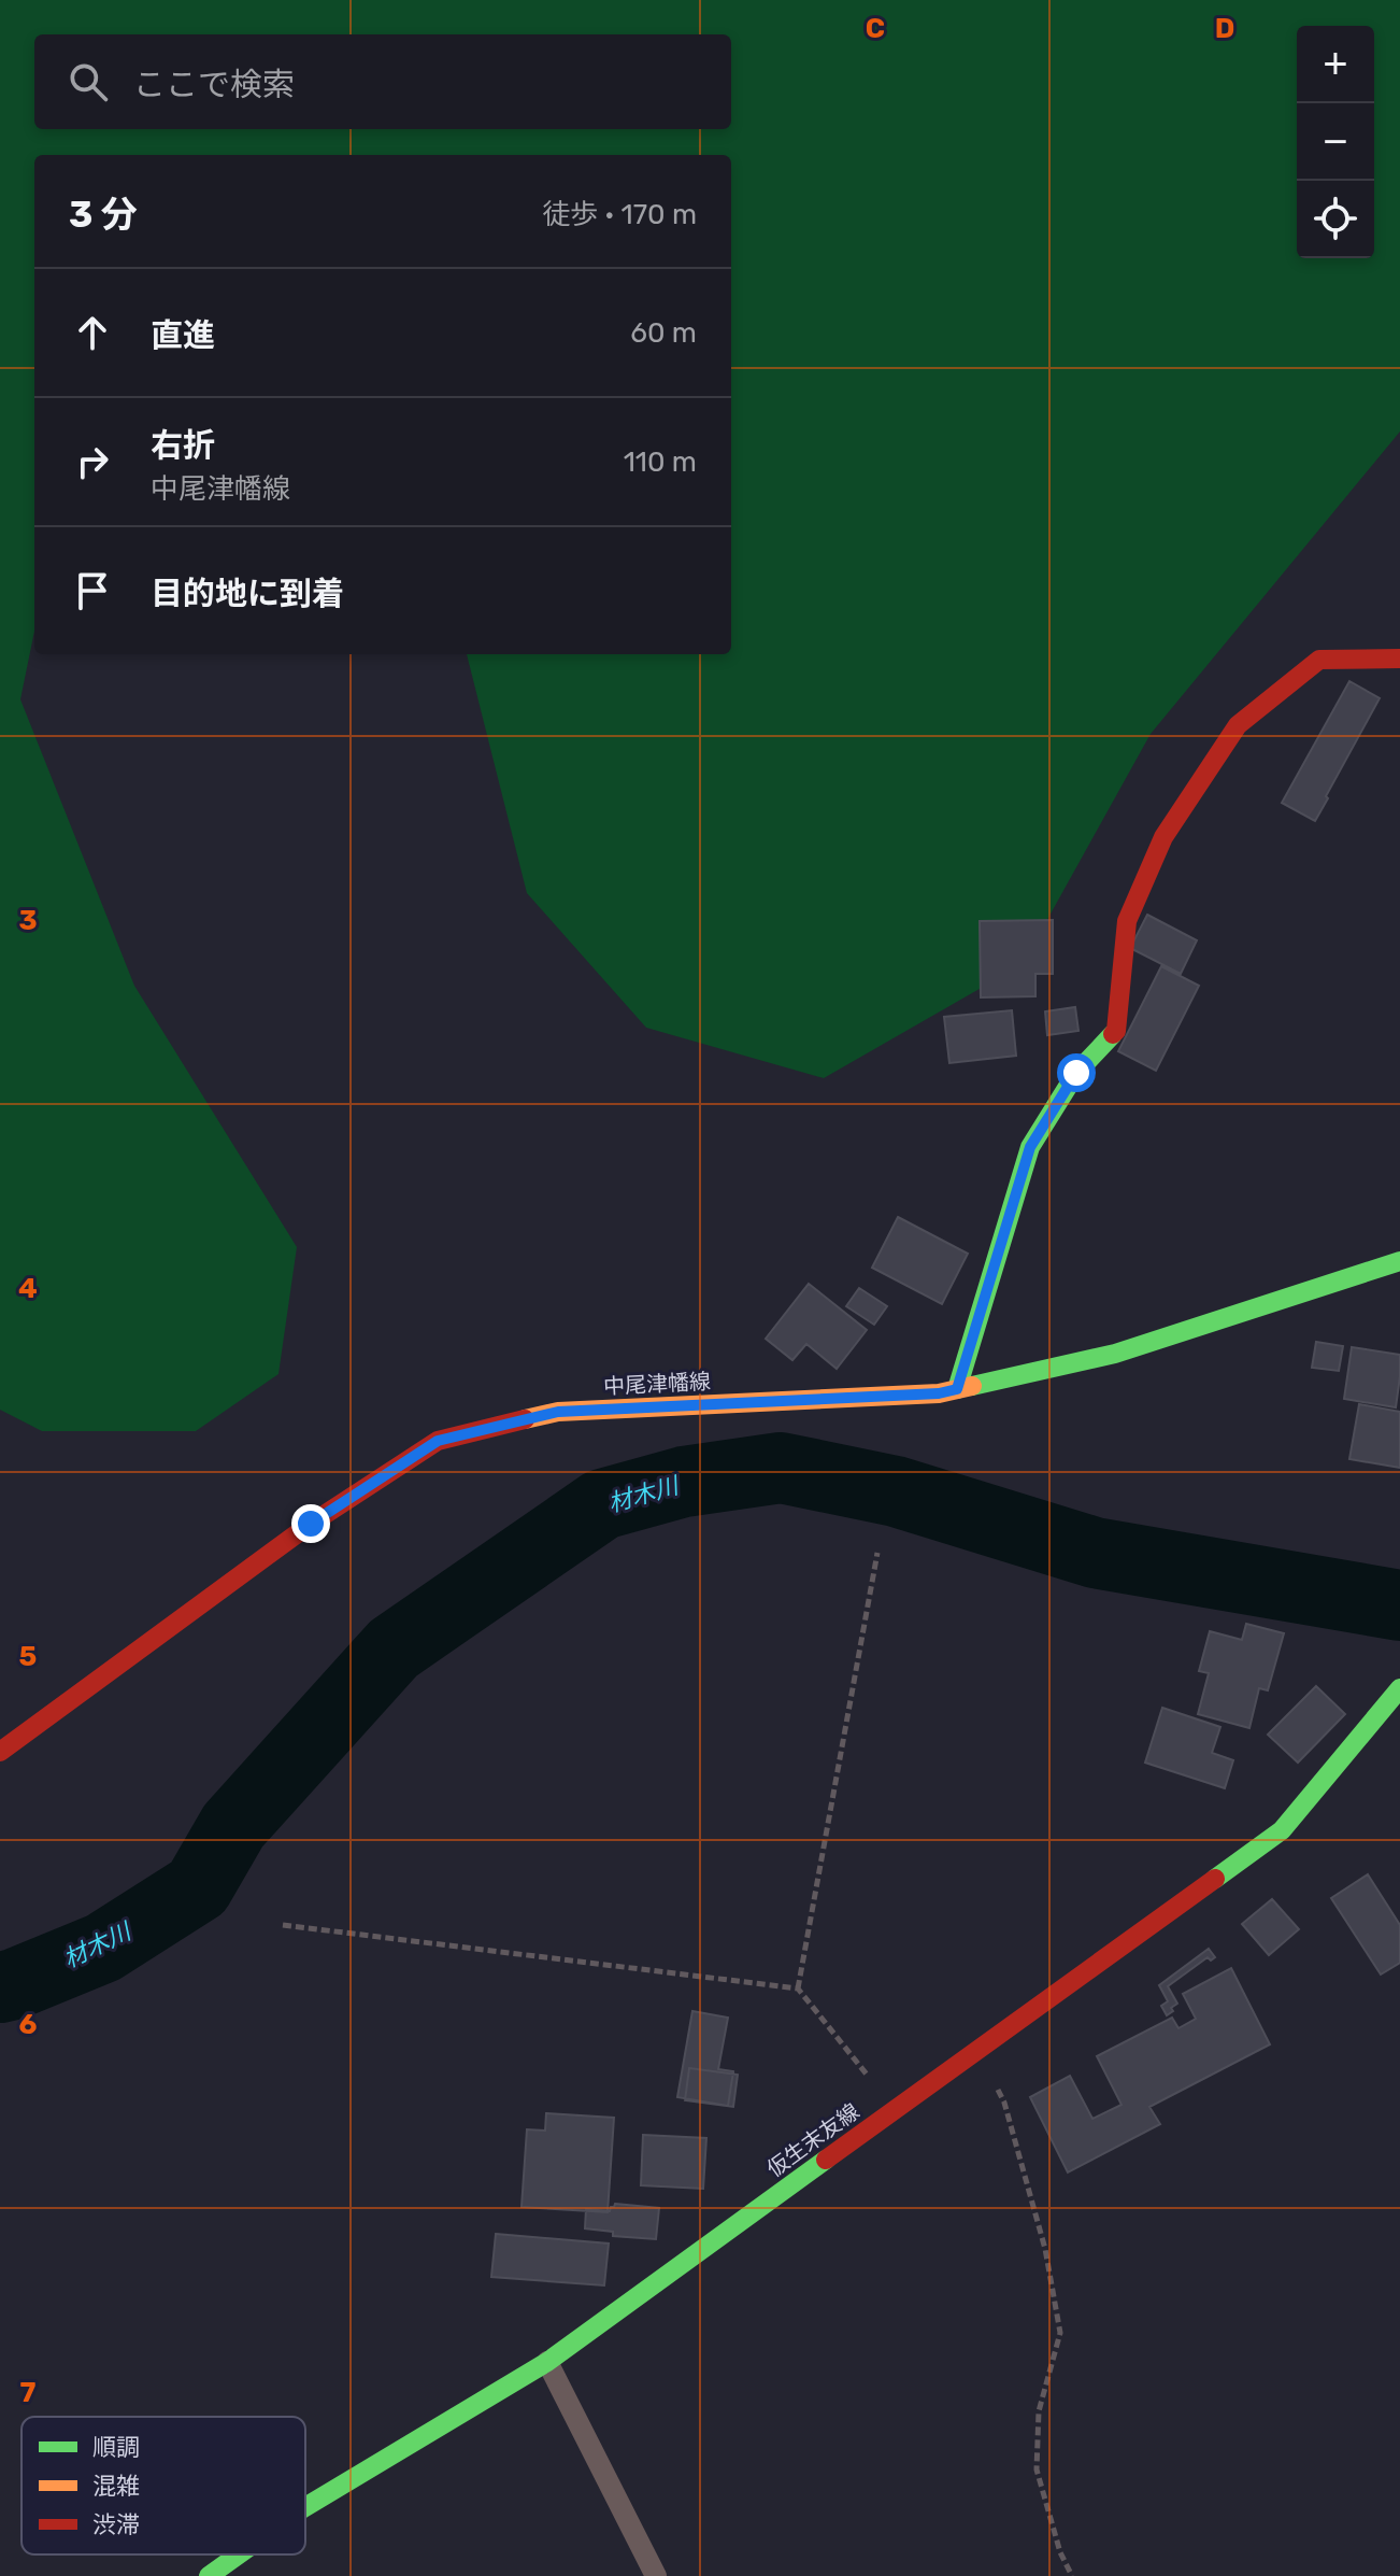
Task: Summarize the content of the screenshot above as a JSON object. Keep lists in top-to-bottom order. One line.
{"streets":{"main road":["中尾津幡線","仮生末友線"]},"water":["材木川"],"legend":["順調","混雑","渋滞"],"page":{"map_buttons":["+","−"],"search":"ここで検索","heading":["3 分","徒歩 · 170 m"],"list":[["直進","60 m"],["右折","中尾津幡線","110 m"],"目的地に到着"]},"grid":{"columns":["C","D"],"rows":["3","4","5","6","7"]}}
